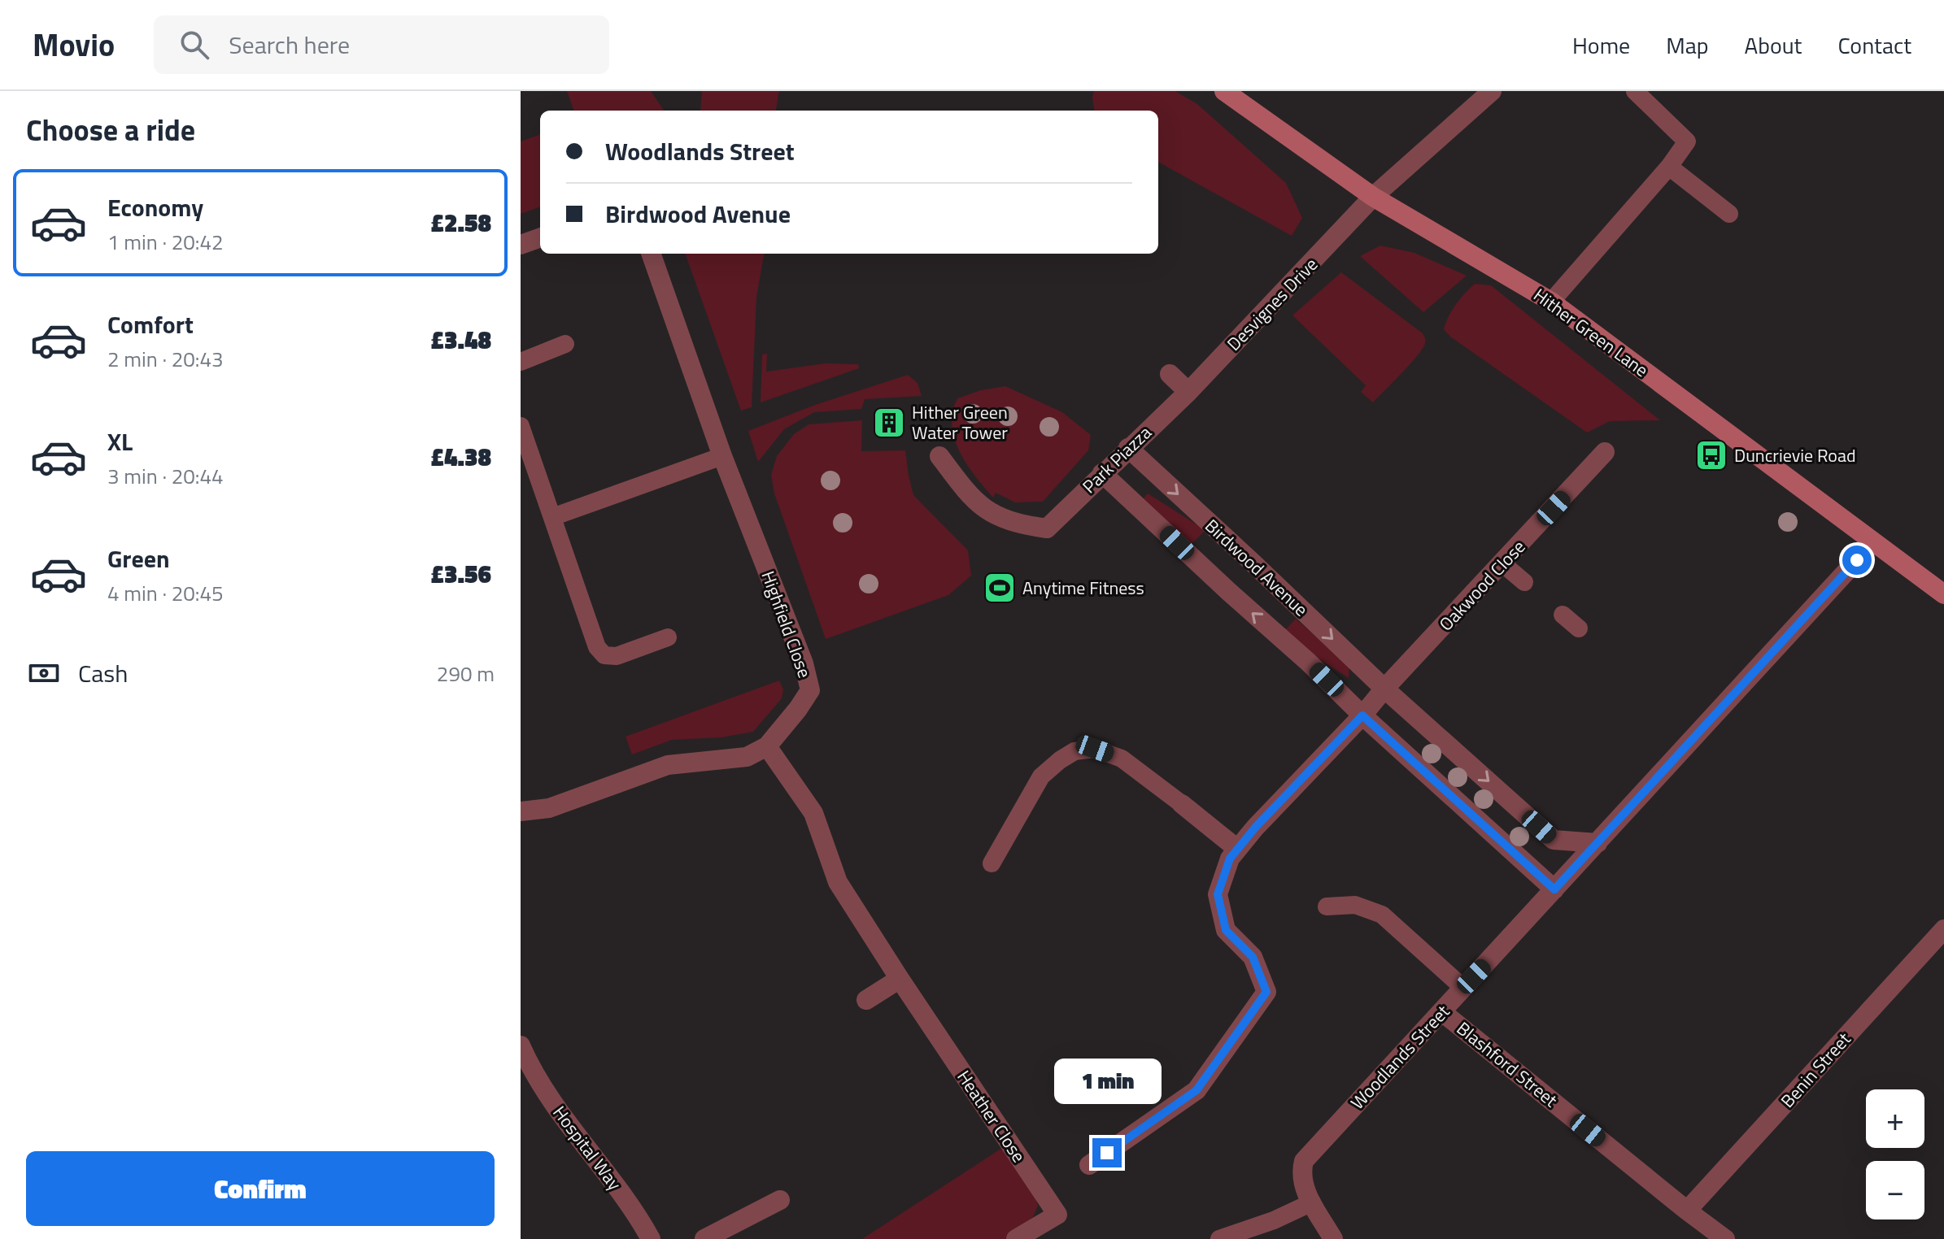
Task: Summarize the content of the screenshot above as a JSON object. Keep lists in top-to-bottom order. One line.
{"streets":{"street":["Desvignes Drive","Hither Green Lane","Park Piazza","Birdwood Avenue","Oakwood Close","Highfield Close","Woodlands Street","Blashford Street","Benin Street","Heather Close","Hospital Way"]},"crossings":[["Desvignes Drive","Hither Green Lane"],["Desvignes Drive","Park Piazza"],["Hither Green Lane","Woodlands Street"],["Park Piazza","Birdwood Avenue"],["Birdwood Avenue","Oakwood Close"],["Birdwood Avenue","Woodlands Street"],["Highfield Close","Heather Close"],["Woodlands Street","Blashford Street"],["Blashford Street","Benin Street"]],"places":{"building":["Hither Green Water Tower"],"bus stop":["Duncrievie Road"],"sports":["Anytime Fitness"]},"page":{"header":"Movio","search":"Search here","nav":["Home","Map","About","Contact"],"heading":"Choose a ride","banner":["Woodlands Street","Birdwood Avenue"],"list":[{"name":"Economy","note":"1 min · 20:42","value":"£2.58"},{"name":"Comfort","note":"2 min · 20:43","value":"£3.48"},{"name":"XL","note":"3 min · 20:44","value":"£4.38"},{"name":"Green","note":"4 min · 20:45","value":"£3.56"}],"pay":["Cash","290 m"],"bubble":"1 min","map_buttons":["+","−"],"buttons":"Confirm"}}
